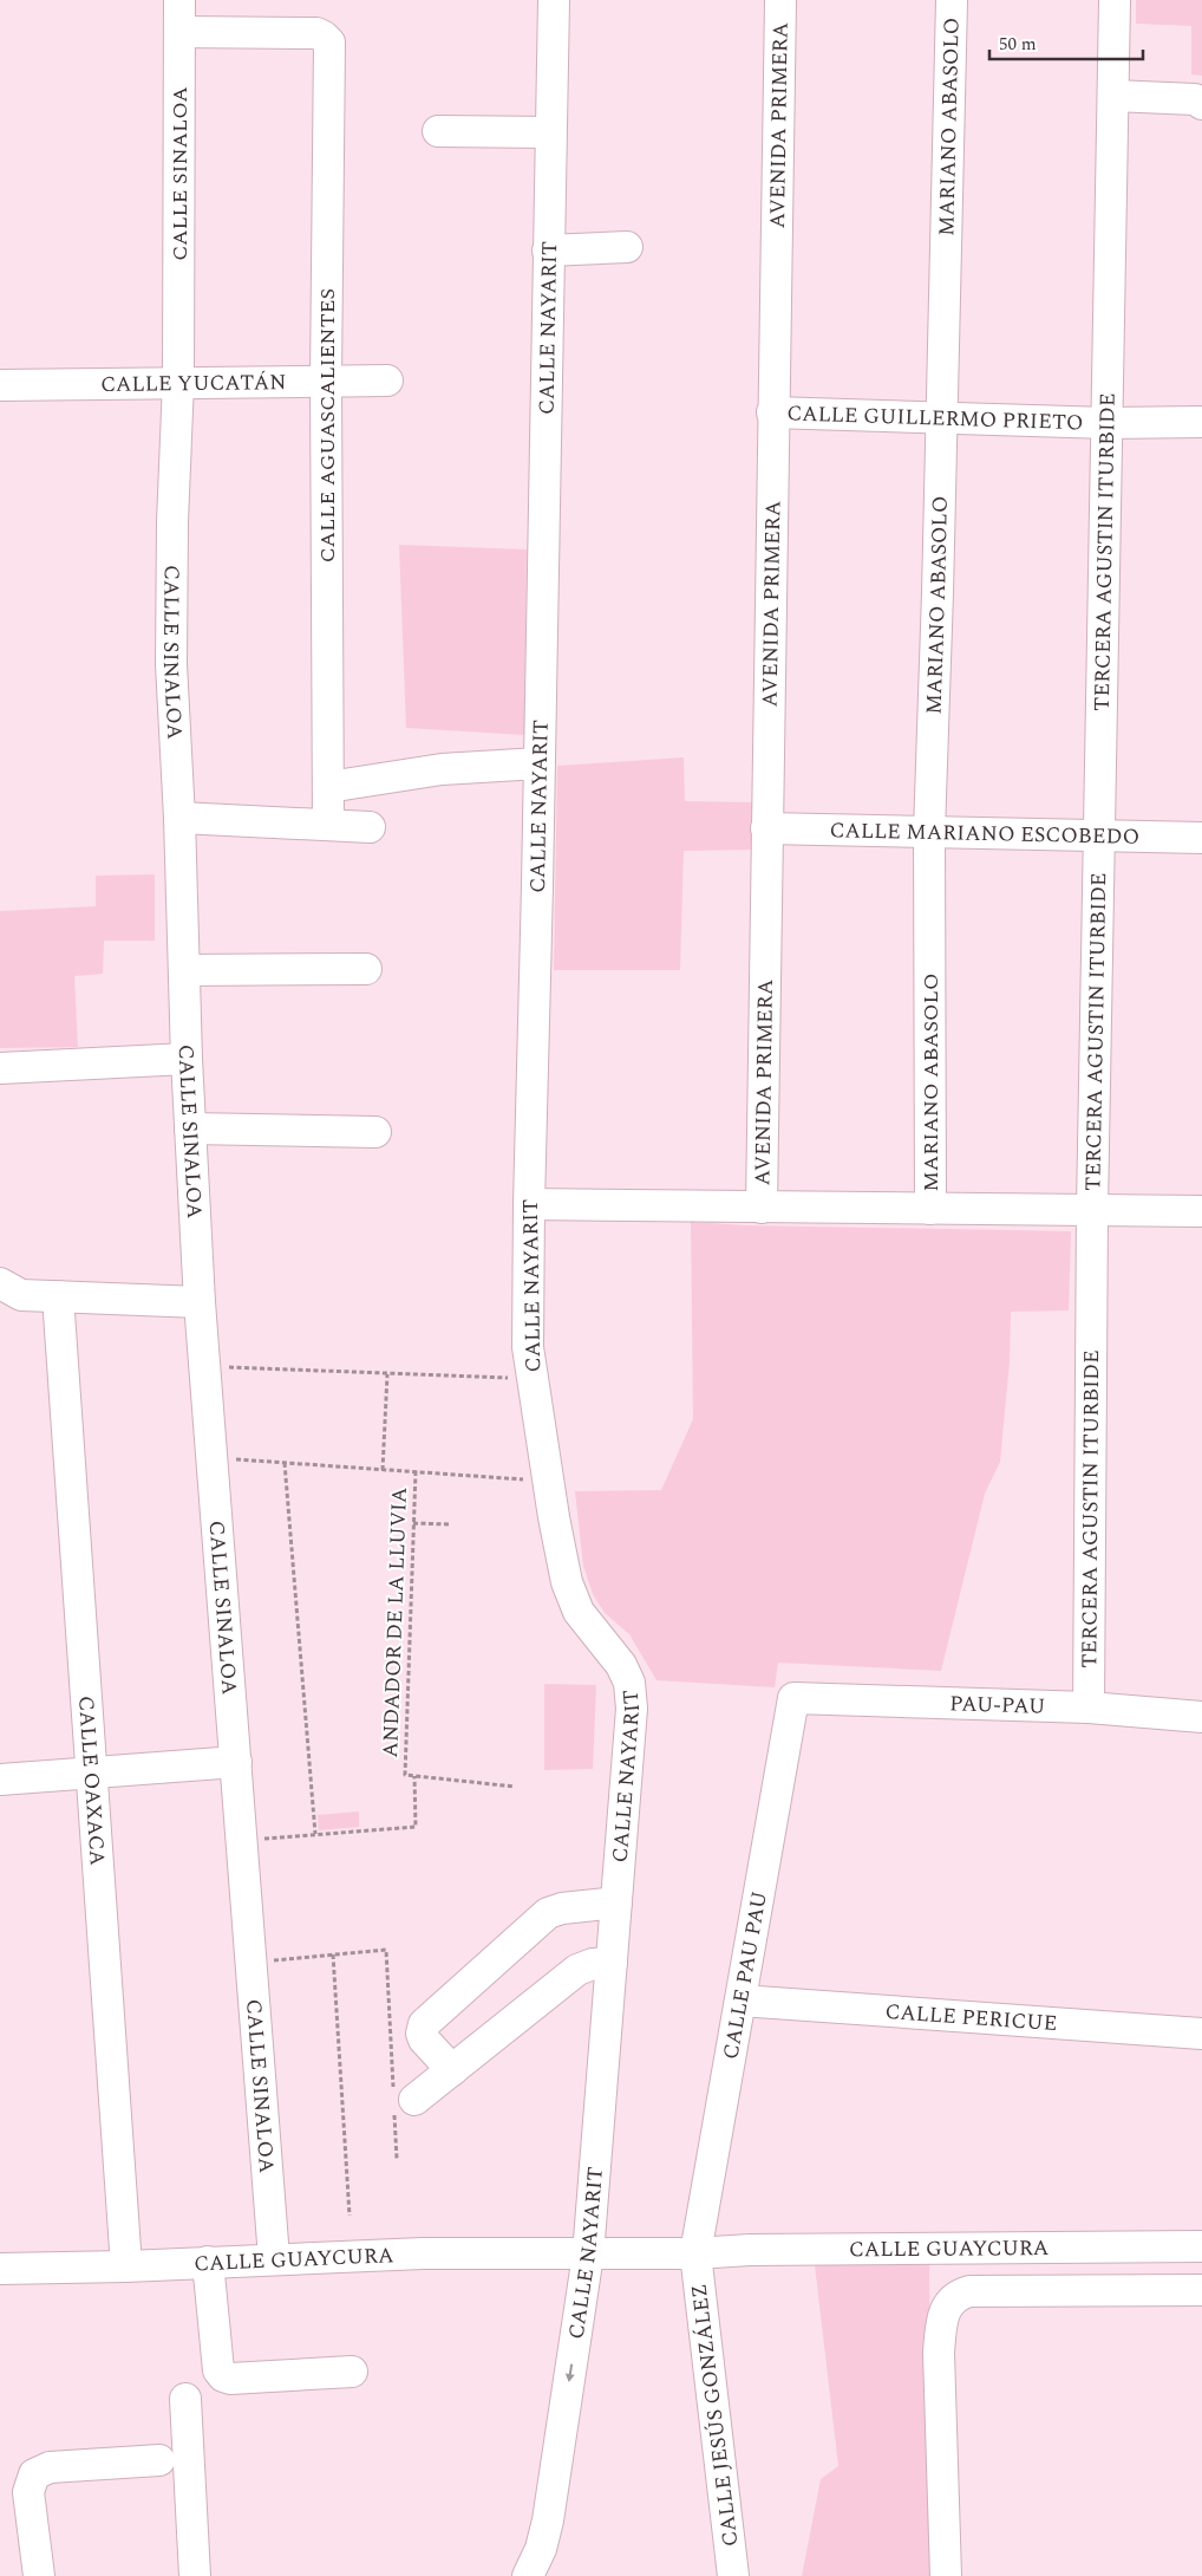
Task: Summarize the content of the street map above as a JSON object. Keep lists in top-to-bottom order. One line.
{"streets":{"street":["AVENIDA PRIMERA","MARIANO ABASOLO","CALLE SINALOA","CALLE NAYARIT","CALLE YUCATÁN","CALLE GUILLERMO PRIETO","CALLE AGUASCALIENTES","TERCERA AGUSTIN ITURBIDE","CALLE MARIANO ESCOBEDO","PAU-PAU","CALLE OAXACA","CALLE PAU PAU","CALLE PERICUE","CALLE GUAYCURA","CALLE JESÚS GONZÁLEZ"],"path":["ANDADOR DE LA LLUVIA"]},"crossings":[["AVENIDA PRIMERA","CALLE GUILLERMO PRIETO"],["AVENIDA PRIMERA","CALLE MARIANO ESCOBEDO"],["MARIANO ABASOLO","CALLE GUILLERMO PRIETO"],["MARIANO ABASOLO","CALLE MARIANO ESCOBEDO"],["CALLE SINALOA","CALLE YUCATÁN"],["CALLE SINALOA","CALLE AGUASCALIENTES"],["CALLE SINALOA","CALLE GUAYCURA"],["CALLE NAYARIT","CALLE GUAYCURA"],["CALLE YUCATÁN","CALLE AGUASCALIENTES"],["CALLE GUILLERMO PRIETO","TERCERA AGUSTIN ITURBIDE"],["TERCERA AGUSTIN ITURBIDE","CALLE MARIANO ESCOBEDO"],["TERCERA AGUSTIN ITURBIDE","PAU-PAU"],["PAU-PAU","CALLE PAU PAU"],["CALLE OAXACA","CALLE GUAYCURA"],["CALLE PAU PAU","CALLE PERICUE"],["CALLE PAU PAU","CALLE GUAYCURA"],["CALLE PAU PAU","CALLE JESÚS GONZÁLEZ"],["CALLE GUAYCURA","CALLE JESÚS GONZÁLEZ"]],"scale_bar":"50 m"}
